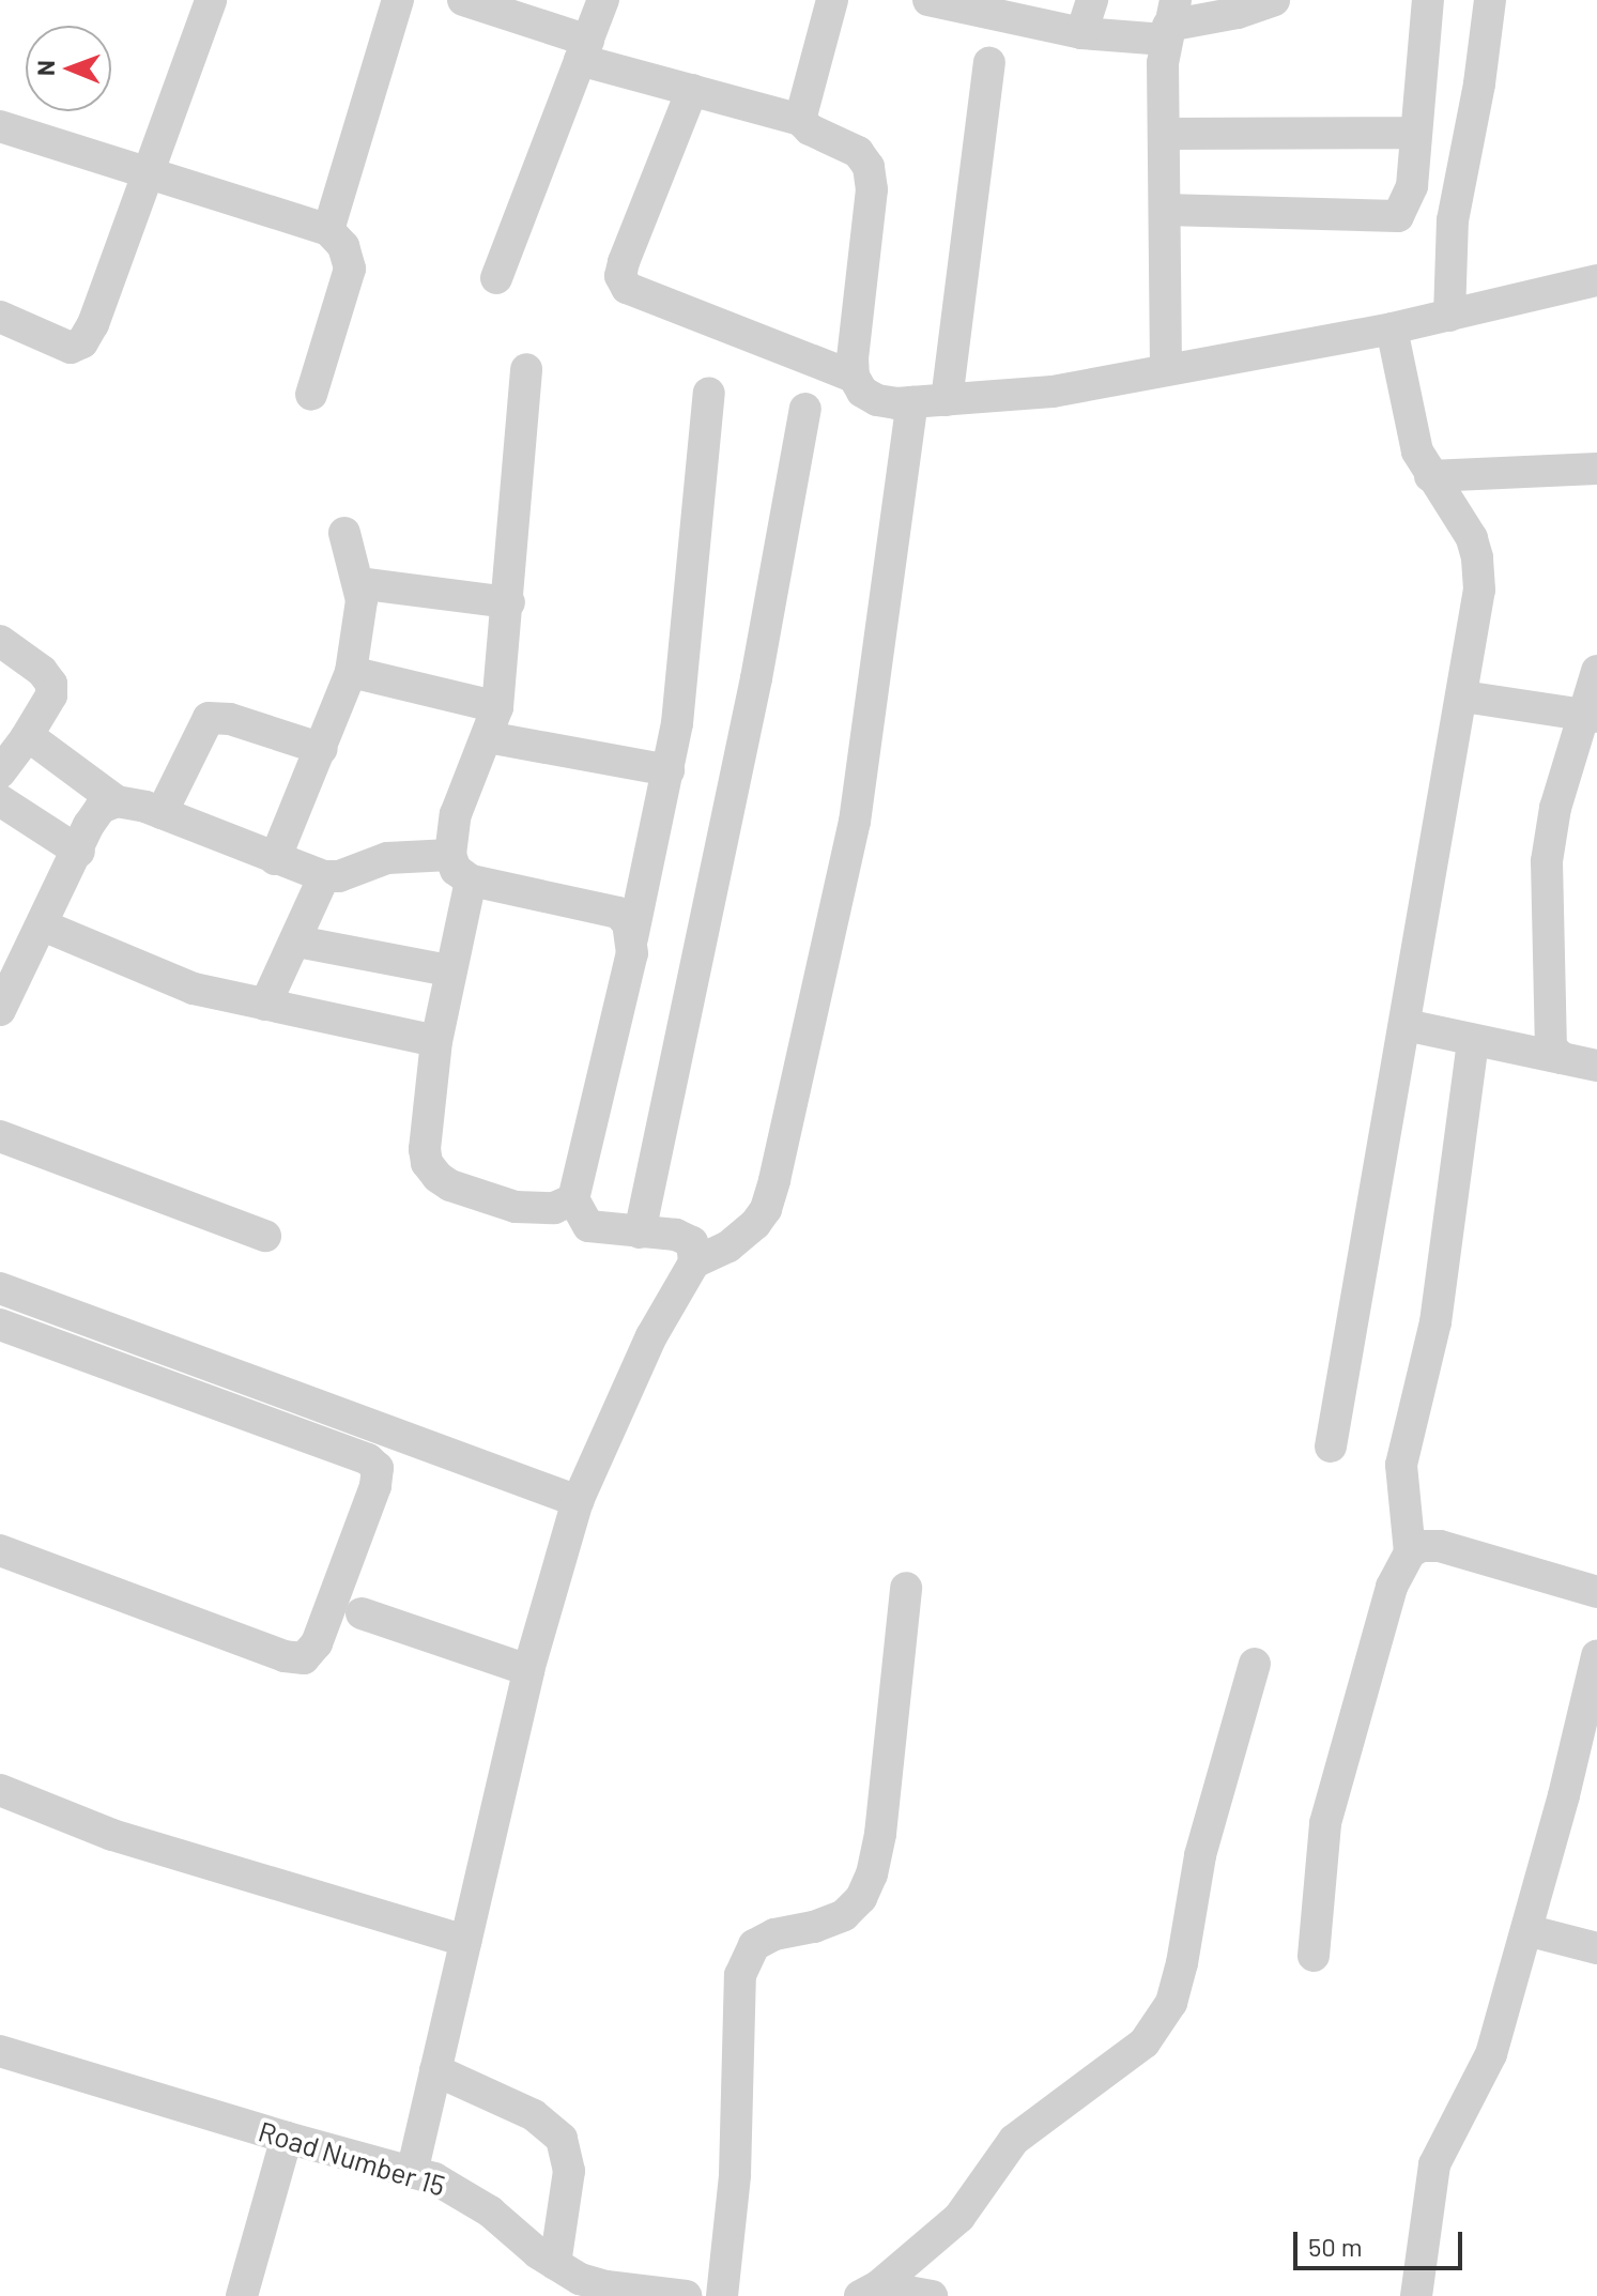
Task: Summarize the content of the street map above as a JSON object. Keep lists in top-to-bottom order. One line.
{"streets":{"street":["Road Number 15"]},"scale_bar":"50 m","north":"left"}
